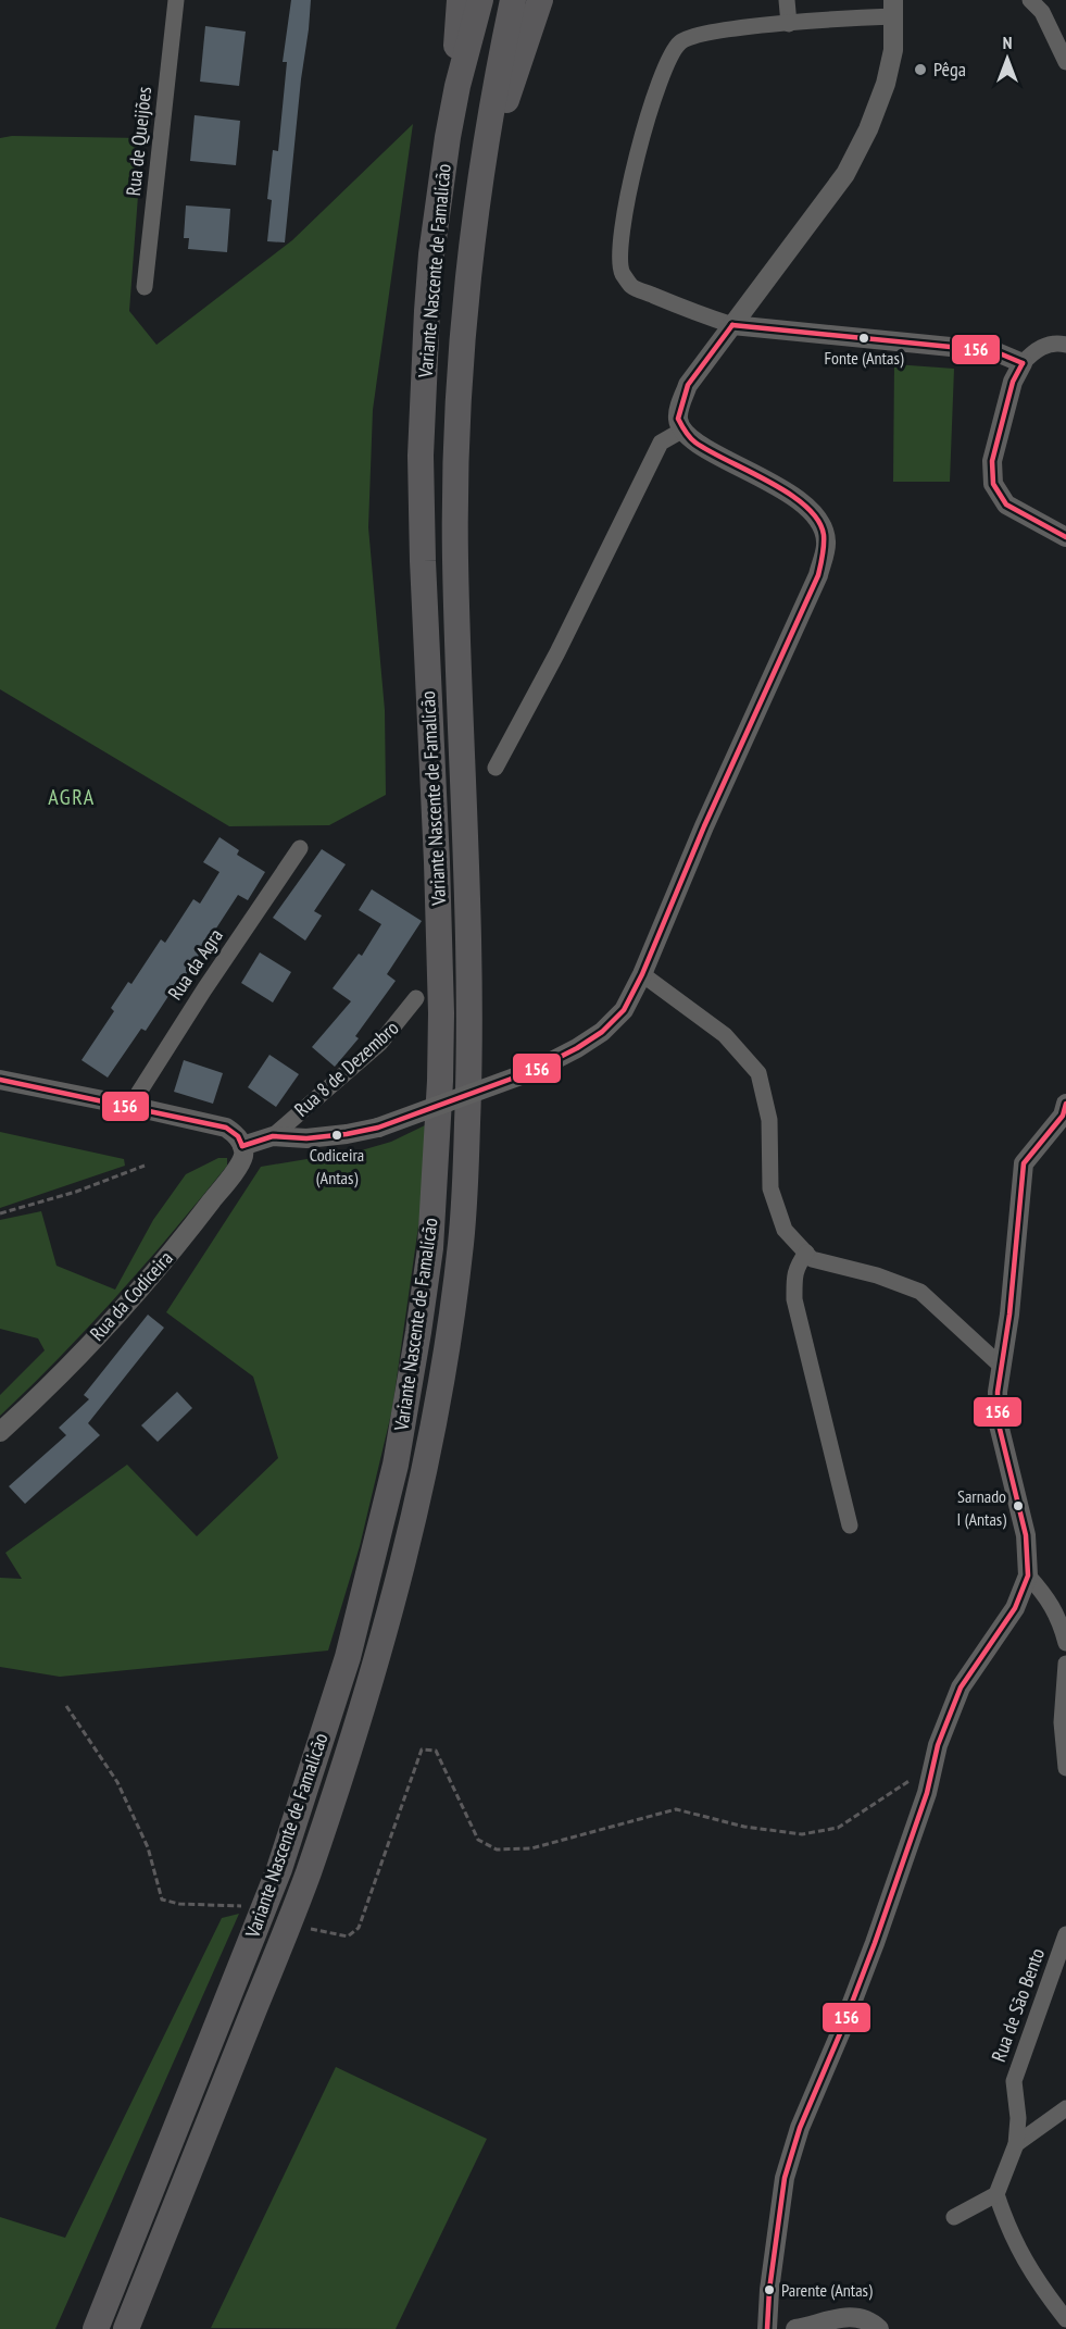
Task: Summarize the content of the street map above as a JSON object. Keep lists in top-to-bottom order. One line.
{"streets":{"highway":["Variante Nascente de Famalicão"],"street":["Rua de Queijões","Rua da Agra","Rua 8 de Dezembro","Rua da Codiceira","Rua de São Bento"]},"crossings":[["Rua 8 de Dezembro","Rua da Codiceira"]],"districts":["AGRA"],"places":["Pêga","Fonte (Antas)","Codiceira (Antas)","Sarnado I (Antas)","Parente (Antas)"],"lines":["transit line 156"],"north":"top"}
